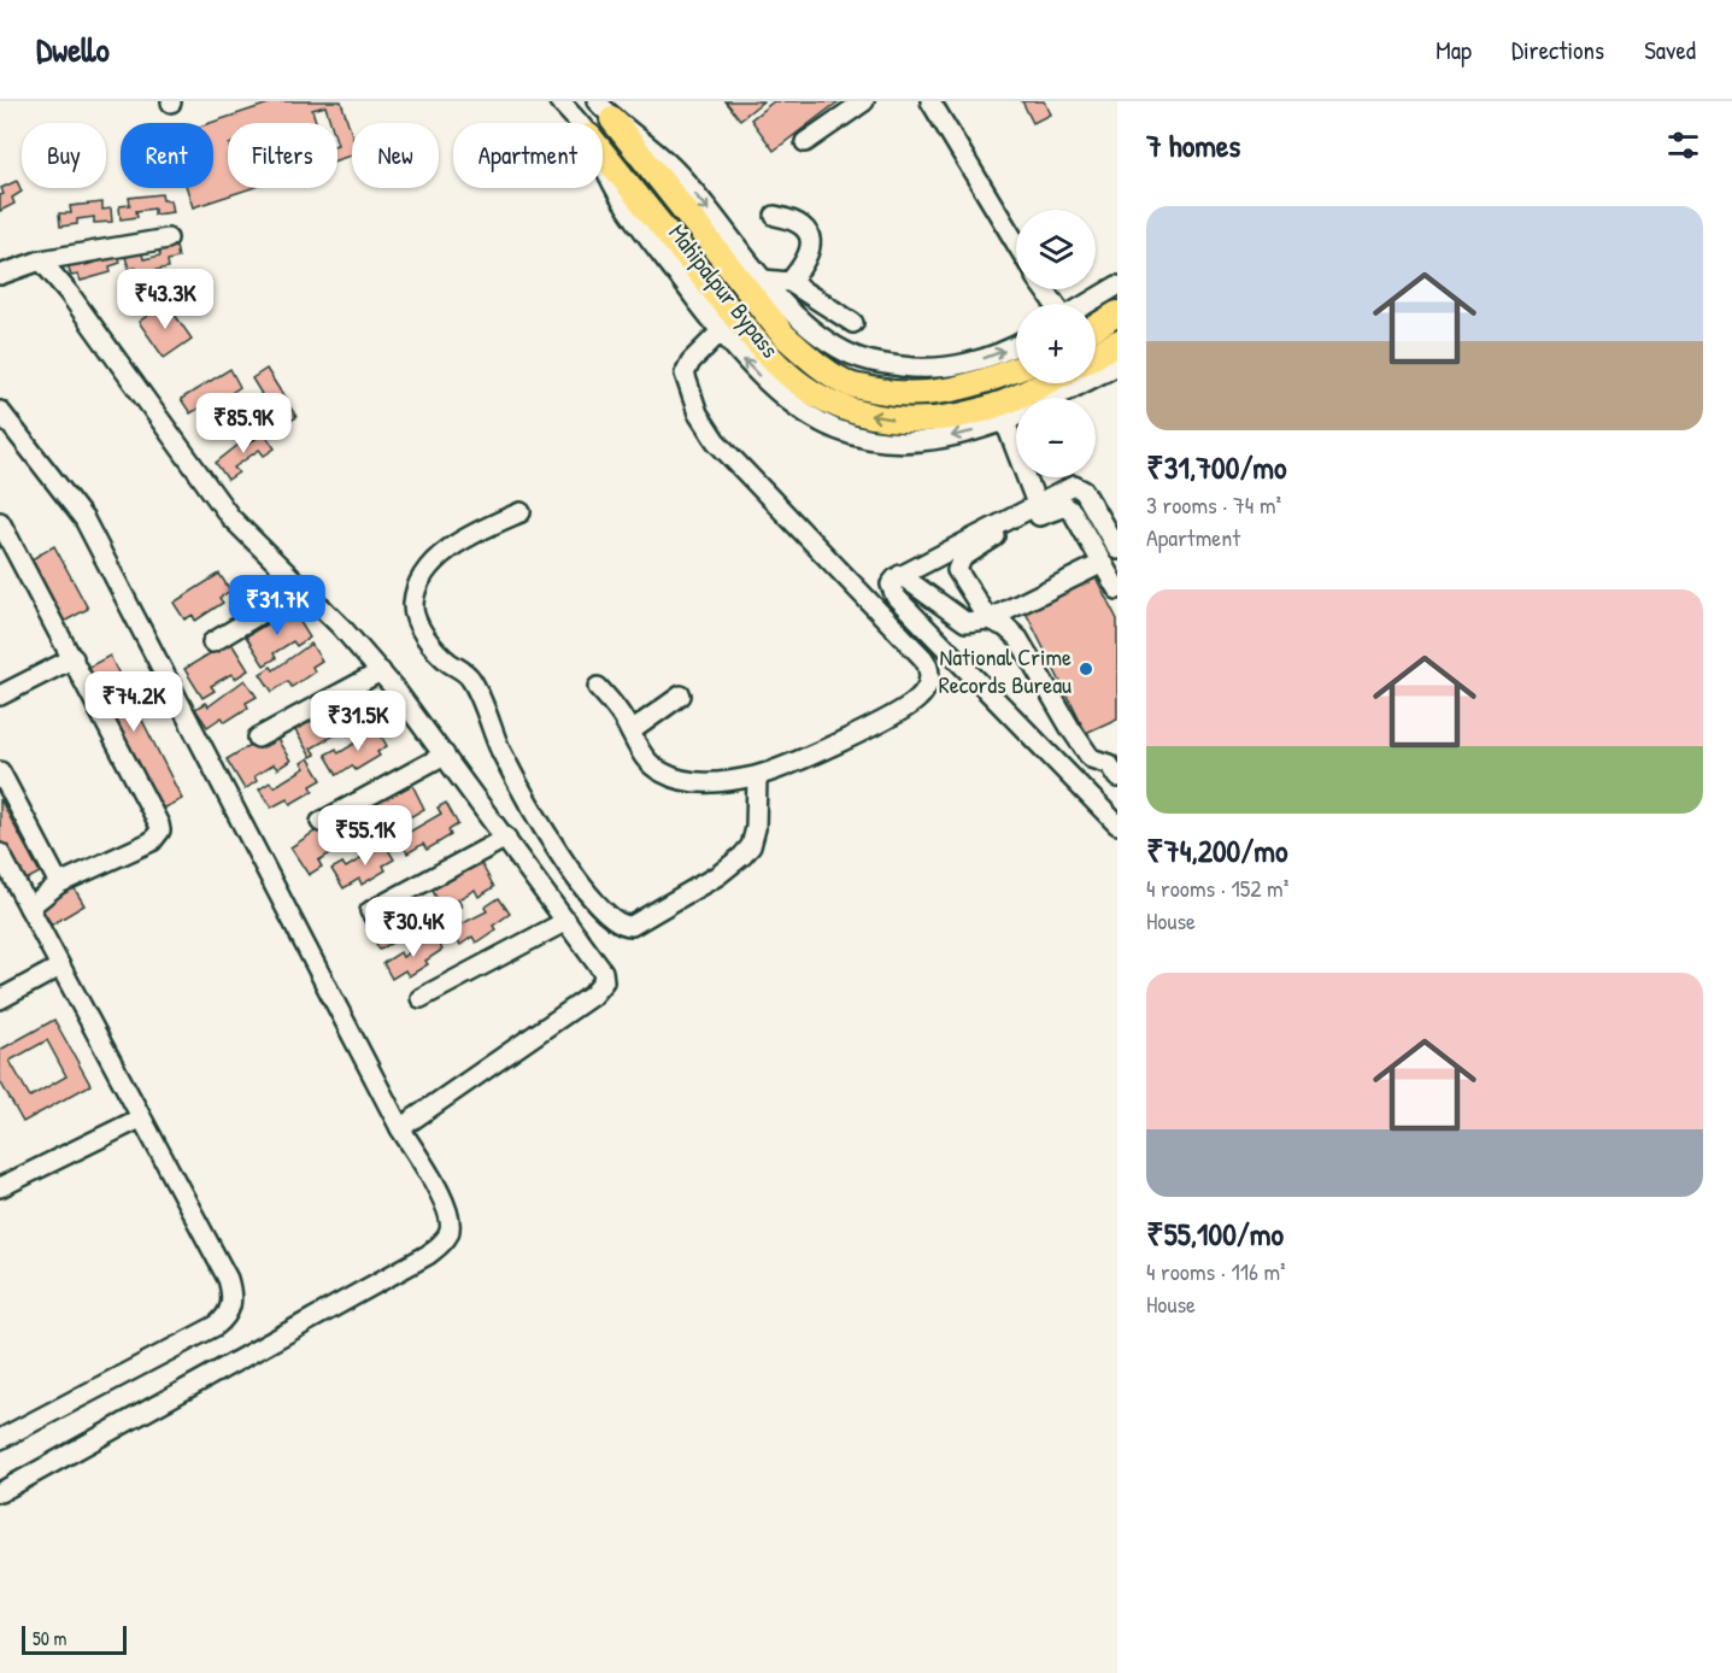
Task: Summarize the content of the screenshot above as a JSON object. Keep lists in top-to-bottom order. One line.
{"streets":{"street":["Mahipalpur Bypass"]},"places":["National Crime Records Bureau"],"scale_bar":"50 m","page":{"header":"Dwello","nav":["Map","Directions","Saved"],"heading":"7 homes","chip":["Buy","Rent","Filters","New","Apartment"],"list":[{"name":"₹31,700/mo","note":"3 rooms · 74 m² · Apartment"},{"name":"₹74,200/mo","note":"4 rooms · 152 m² · House"},{"name":"₹55,100/mo","note":"4 rooms · 116 m² · House"}],"map_buttons":["+","−"],"price":["₹43.3K","₹85.9K","₹31.7K","₹74.2K","₹31.5K","₹55.1K","₹30.4K"],"scale":"50 m"}}
